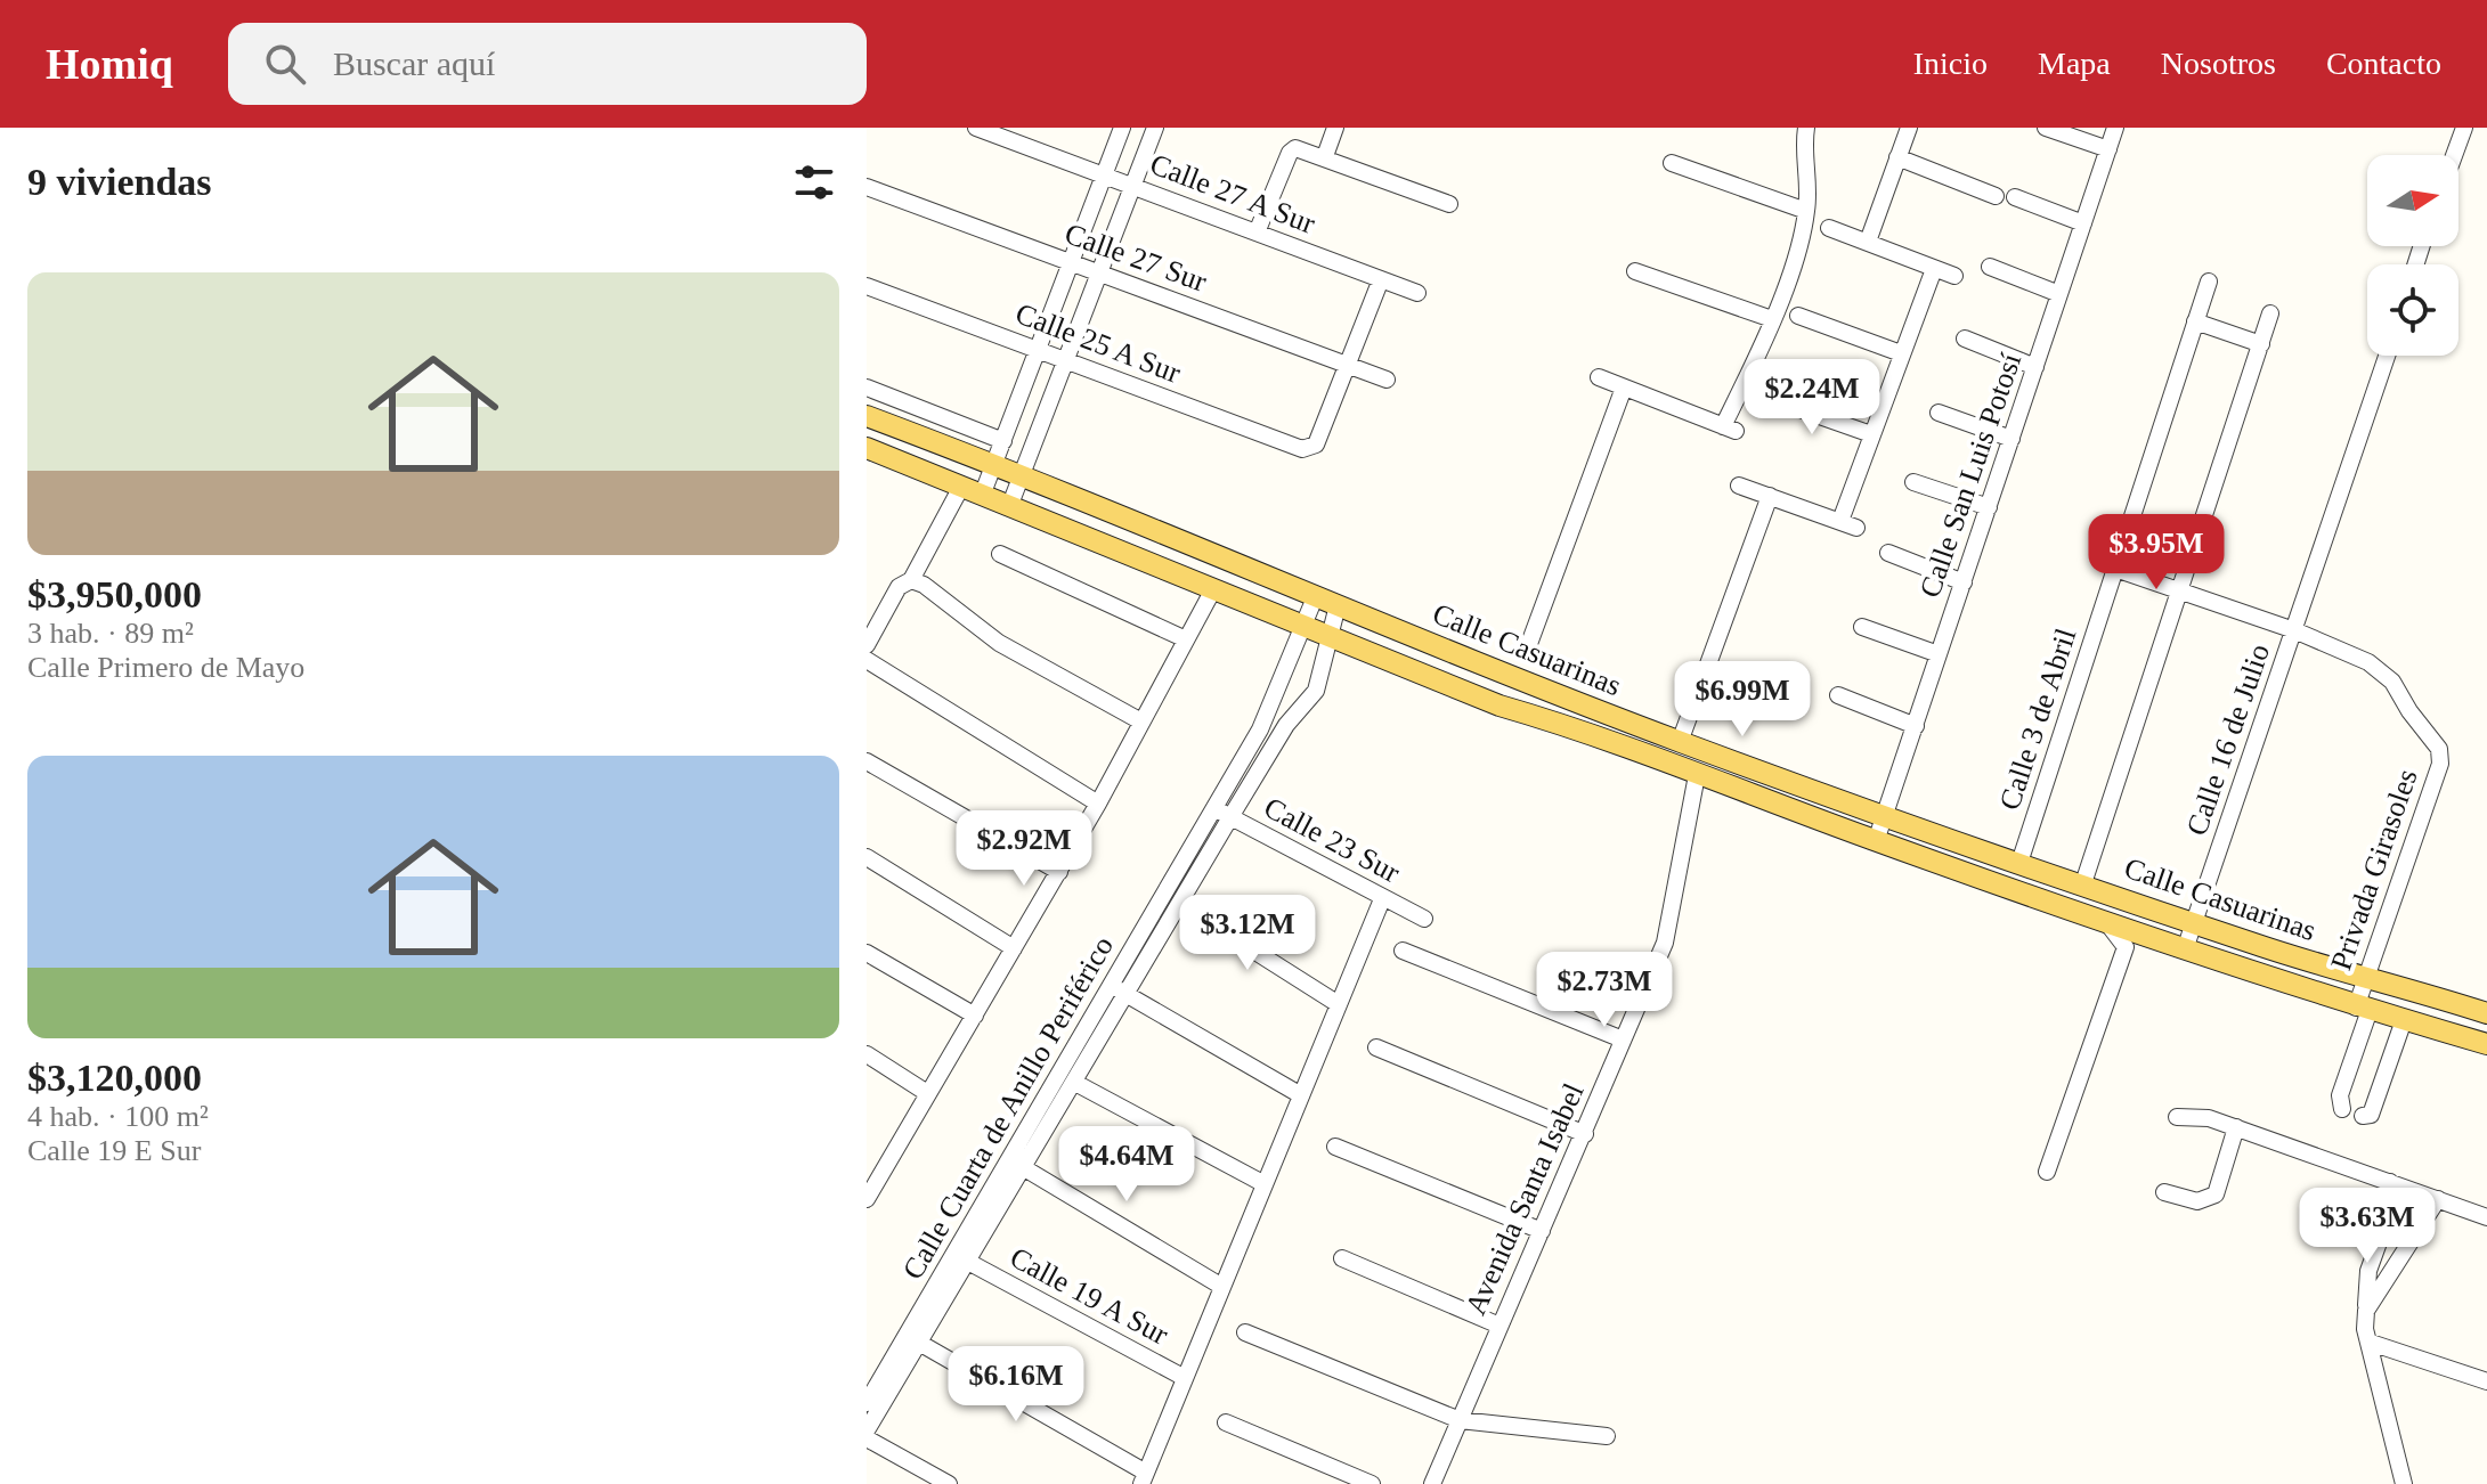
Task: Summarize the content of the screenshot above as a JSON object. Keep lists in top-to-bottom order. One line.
{"streets":{"main road":["Calle Casuarinas"],"street":["Calle 27 A Sur","Calle 27 Sur","Calle 25 A Sur","Calle San Luis Potosí","Calle 3 de Abril","Calle 16 de Julio","Calle 23 Sur","Privada Girasoles","Calle Cuarta de Anillo Periférico","Avenida Santa Isabel","Calle 19 A Sur"]},"crossings":[["Calle 27 Sur","Calle 25 A Sur"],["Calle San Luis Potosí","Calle Casuarinas"],["Calle Casuarinas","Calle 3 de Abril"],["Calle Casuarinas","Calle 16 de Julio"],["Calle Casuarinas","Privada Girasoles"],["Calle Casuarinas","Calle Cuarta de Anillo Periférico"],["Calle Casuarinas","Avenida Santa Isabel"],["Calle 16 de Julio","Privada Girasoles"],["Calle 23 Sur","Calle Cuarta de Anillo Periférico"],["Calle Cuarta de Anillo Periférico","Calle 19 A Sur"]],"north":"right","page":{"header":"Homiq","search":"Buscar aquí","nav":["Inicio","Mapa","Nosotros","Contacto"],"heading":"9 viviendas","list":[{"name":"$3,950,000","note":"3 hab. · 89 m² · Calle Primero de Mayo"},{"name":"$3,120,000","note":"4 hab. · 100 m² · Calle 19 E Sur"}],"price":["$2.24M","$3.95M","$6.99M","$2.92M","$3.12M","$2.73M","$4.64M","$3.63M","$6.16M"]}}
